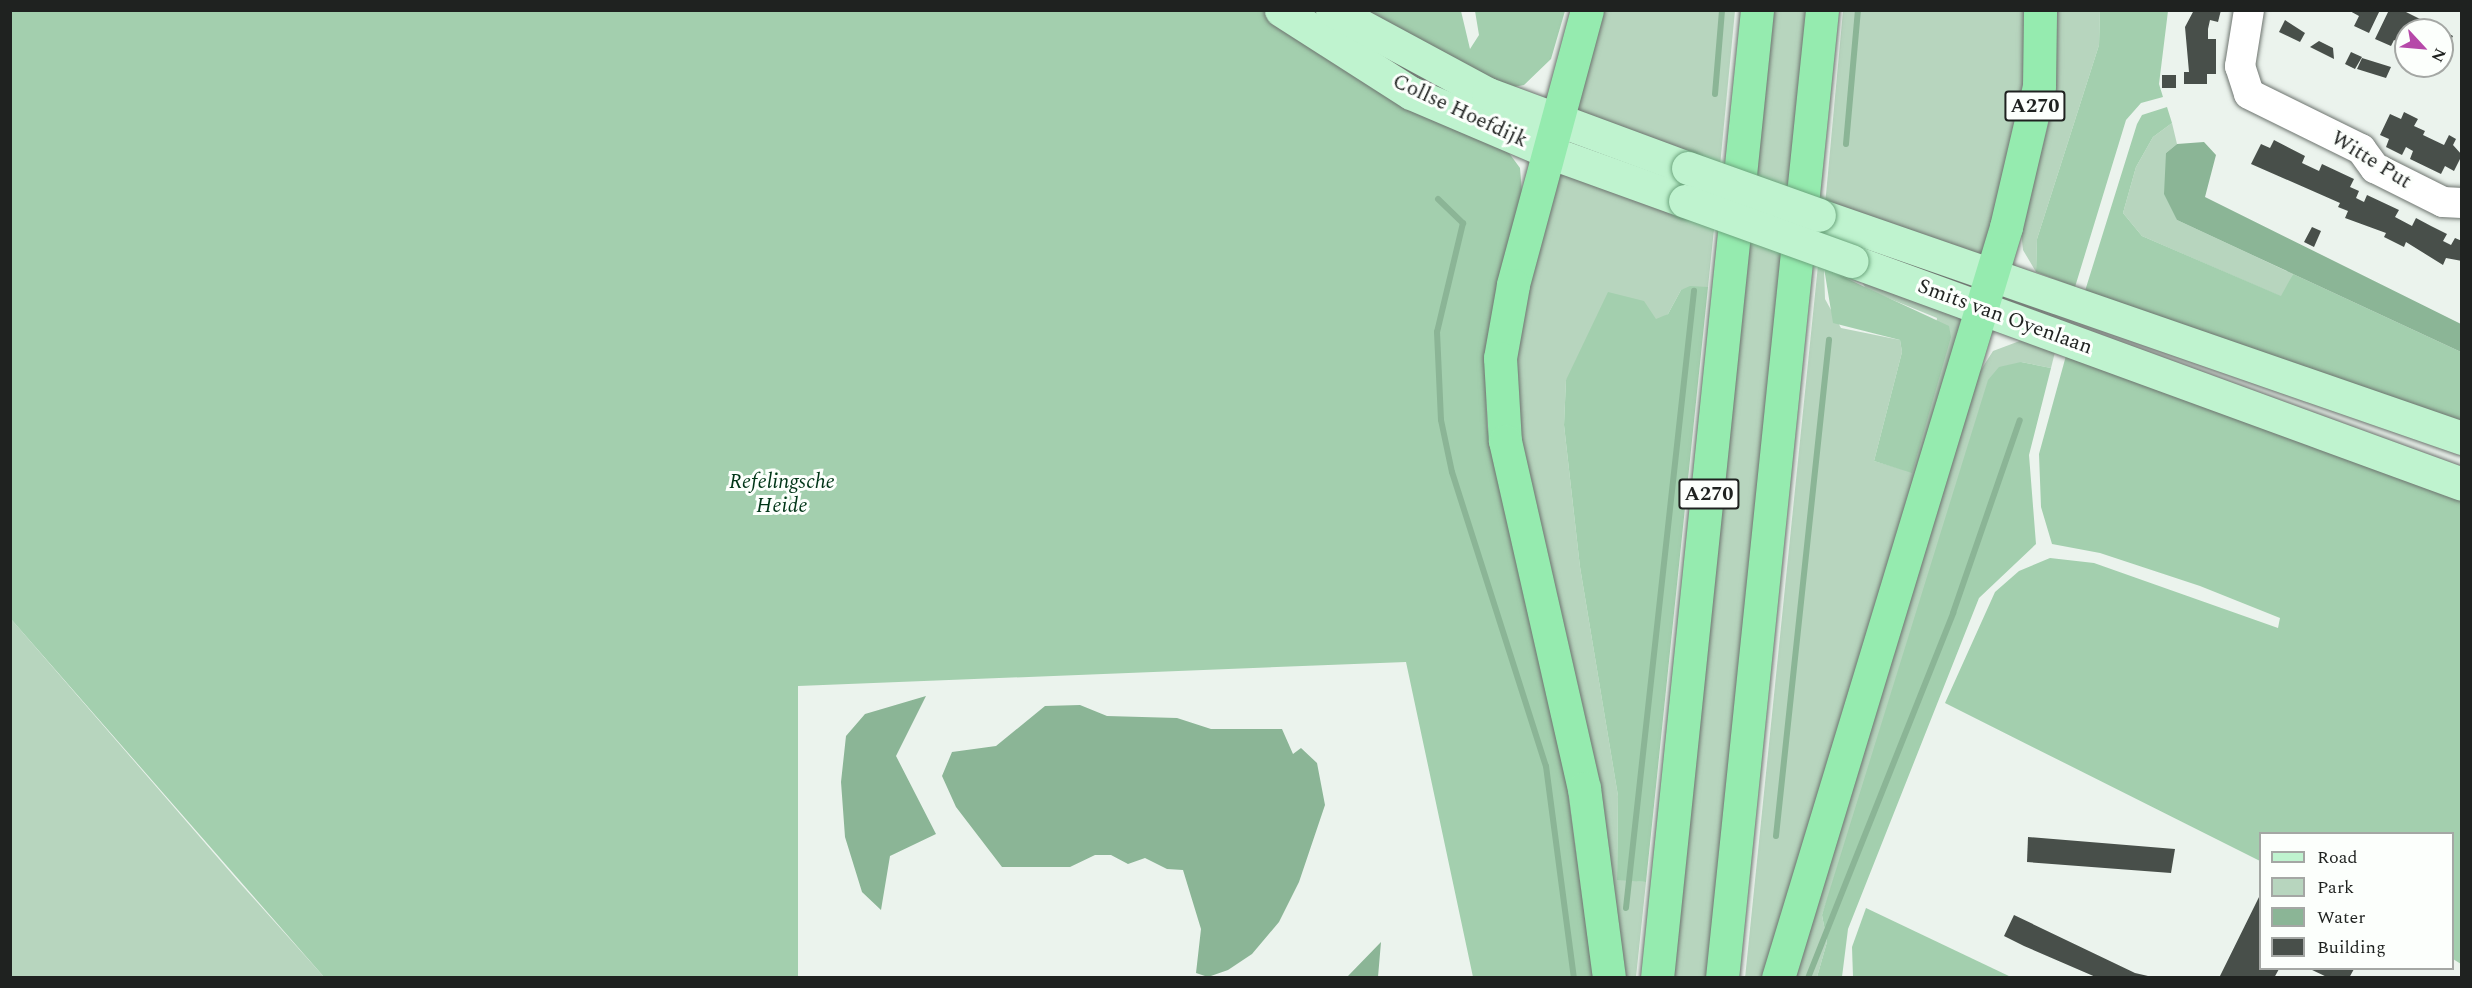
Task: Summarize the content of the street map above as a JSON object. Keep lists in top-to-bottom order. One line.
{"streets":{"highway":["A270"],"main road":["Collse Hoefdijk","Smits van Oyenlaan"],"street":["Witte Put"]},"crossings":[["A270","Smits van Oyenlaan"],["Collse Hoefdijk","Smits van Oyenlaan"]],"parks":["Refelingsche Heide"],"legend":["Road","Park","Water","Building"],"north":"bottom right"}
